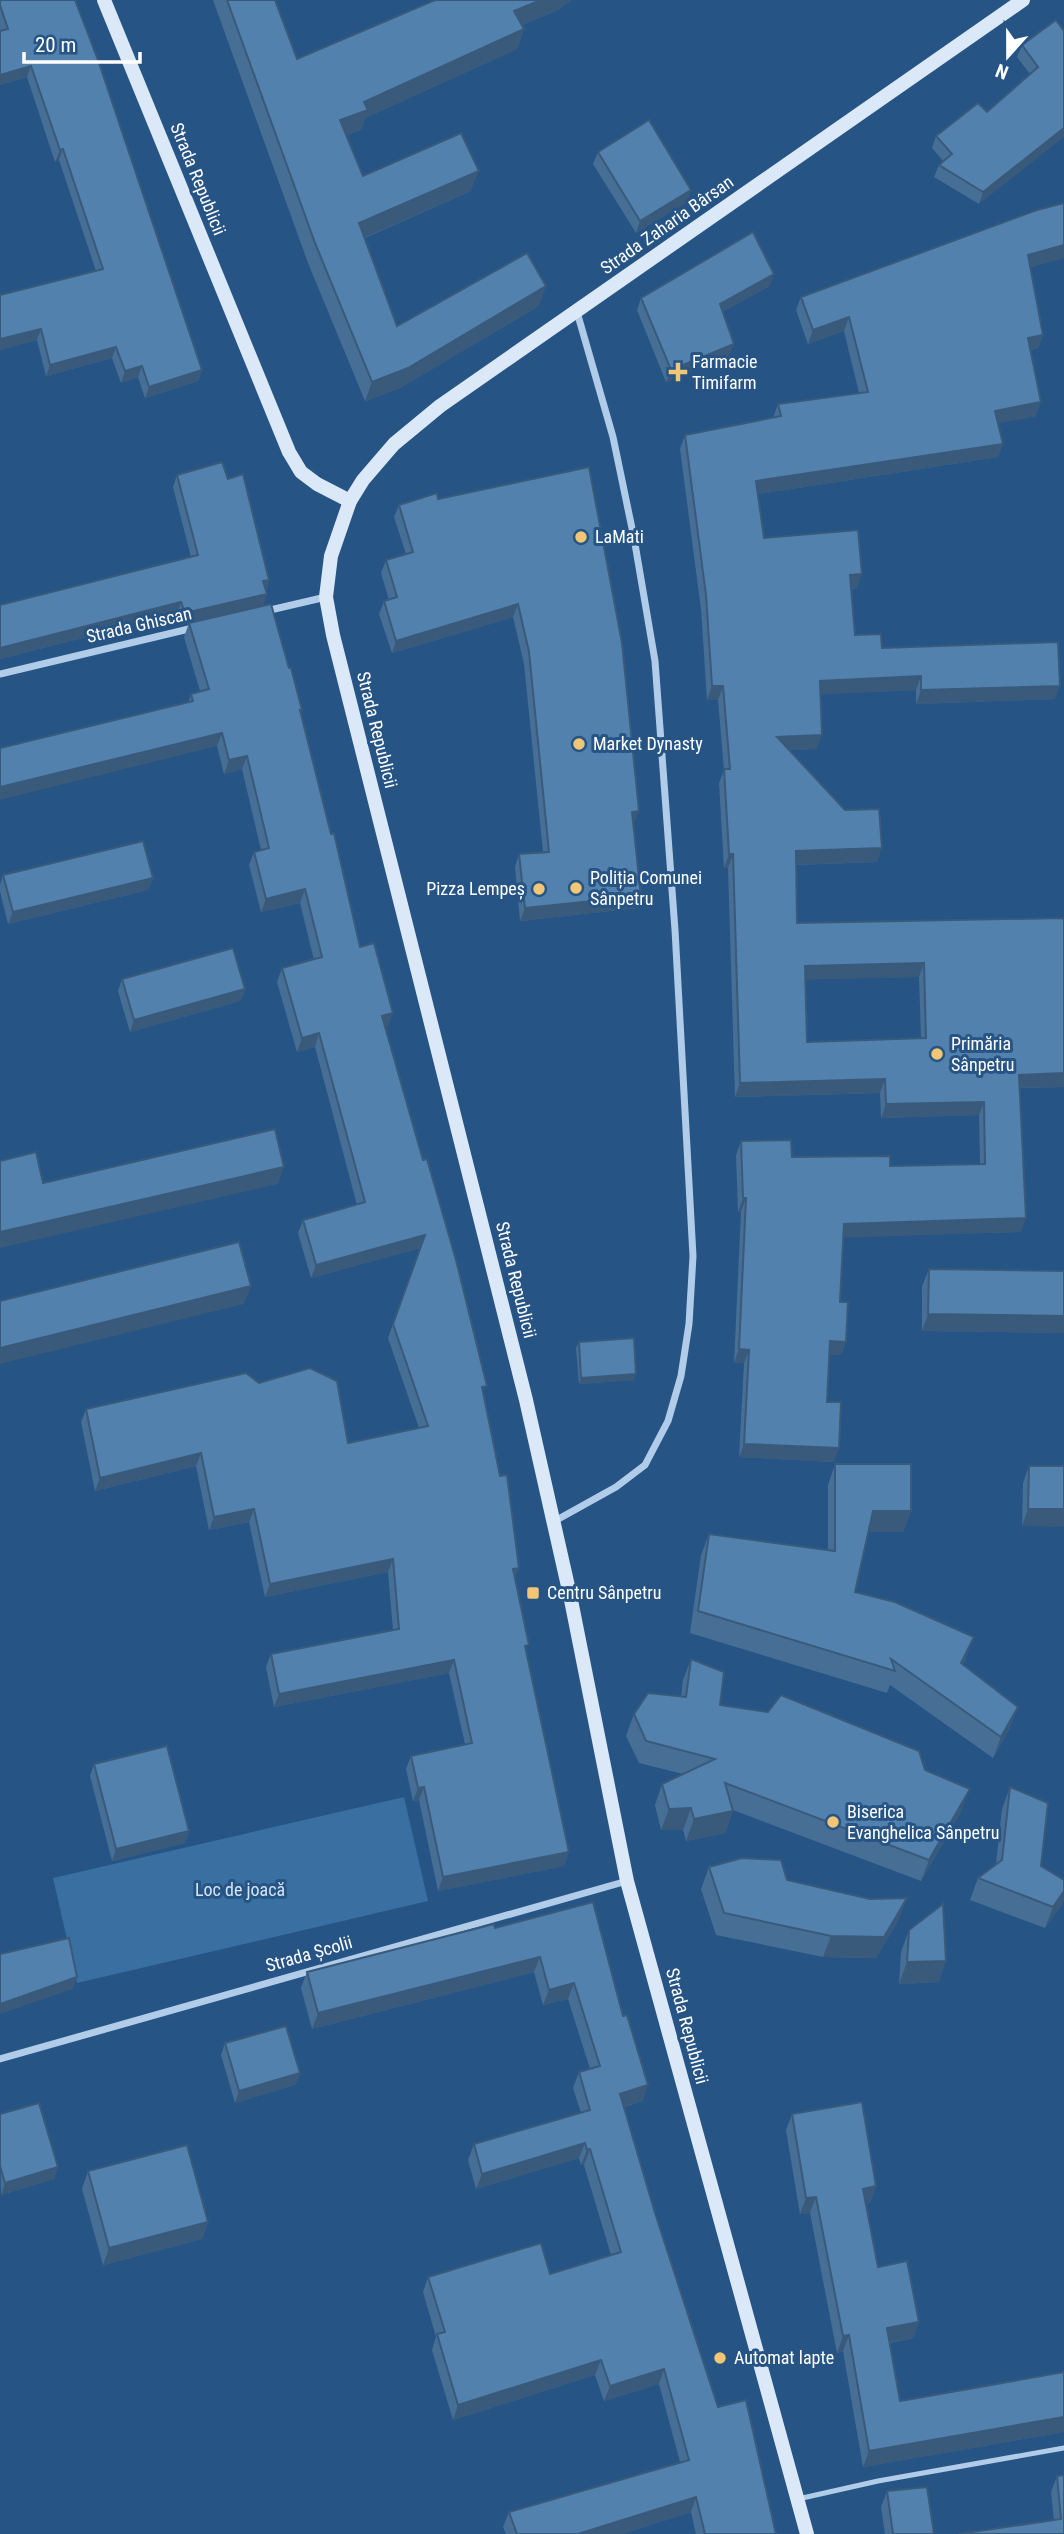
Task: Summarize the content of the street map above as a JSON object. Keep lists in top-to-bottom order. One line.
{"streets":{"main road":["Strada Republicii","Strada Zaharia Bârsan"],"street":["Strada Ghiscan","Strada Școlii"]},"crossings":[["Strada Republicii","Strada Zaharia Bârsan"],["Strada Republicii","Strada Școlii"]],"parks":["Loc de joacă"],"places":{"health":["Farmacie Timifarm"],"other":["LaMati","Market Dynasty","Poliția Comunei Sânpetru","Pizza Lempeș","Primăria Sânpetru","Biserica Evanghelica Sânpetru","Automat lapte"],"transit":["Centru Sânpetru"]},"scale_bar":"20 m","north":"bottom"}
